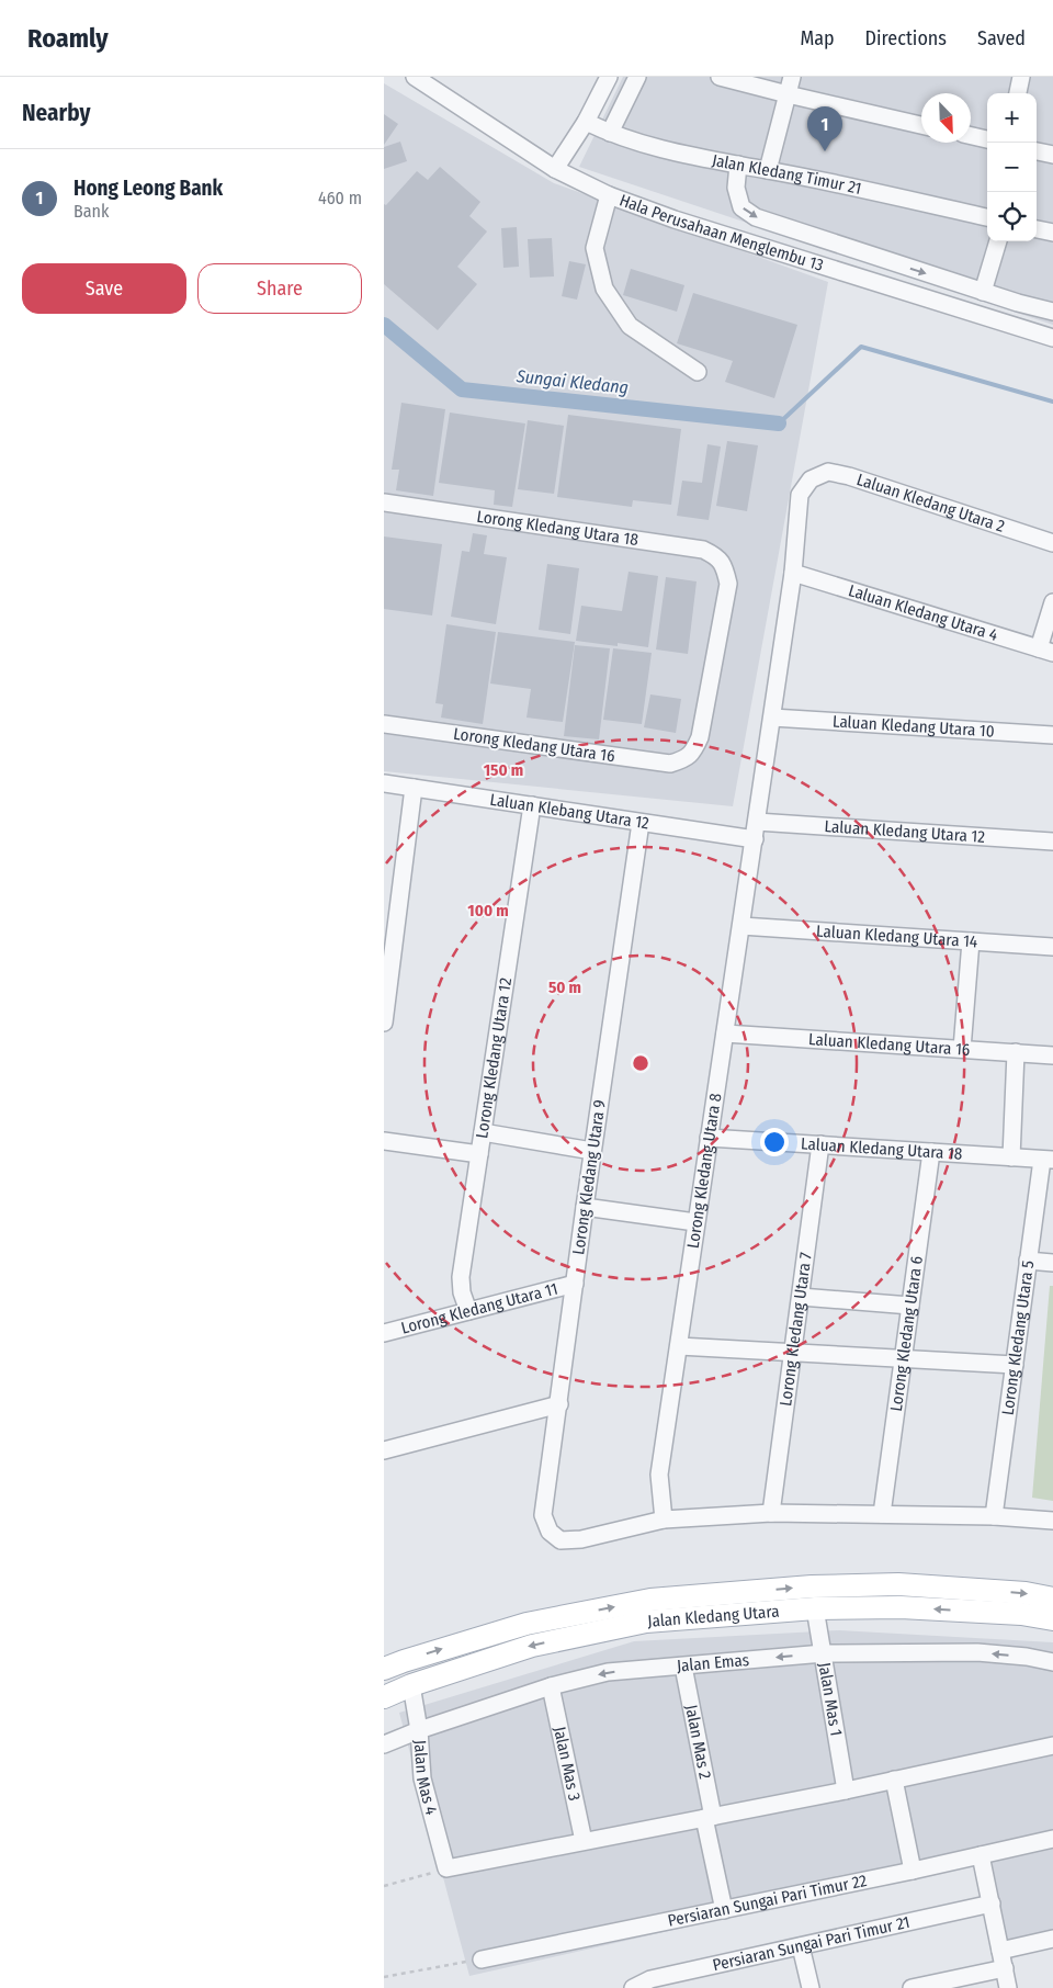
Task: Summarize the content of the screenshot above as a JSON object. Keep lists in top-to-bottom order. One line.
{"streets":{"main road":["Jalan Kledang Utara"],"street":["Jalan Kledang Timur 21","Hala Perusahaan Menglembu 13","Laluan Kledang Utara 2","Lorong Kledang Utara 18","Laluan Kledang Utara 4","Laluan Kledang Utara 10","Lorong Kledang Utara 16","Laluan Klebang Utara 12","Laluan Kledang Utara 12","Laluan Kledang Utara 14","Laluan Kledang Utara 16","Lorong Kledang Utara 12","Laluan Kledang Utara 18","Lorong Kledang Utara 8","Lorong Kledang Utara 9","Lorong Kledang Utara 11","Lorong Kledang Utara 7","Lorong Kledang Utara 6","Lorong Kledang Utara 5","Jalan Emas","Jalan Mas 1","Jalan Mas 2","Jalan Mas 3","Jalan Mas 4","Persiaran Sungai Pari Timur 22","Persiaran Sungai Pari Timur 21"]},"crossings":[["Laluan Kledang Utara 2","Lorong Kledang Utara 8"],["Lorong Kledang Utara 18","Lorong Kledang Utara 16"],["Laluan Kledang Utara 4","Lorong Kledang Utara 8"],["Laluan Kledang Utara 10","Lorong Kledang Utara 8"],["Laluan Klebang Utara 12","Lorong Kledang Utara 12"],["Laluan Klebang Utara 12","Lorong Kledang Utara 8"],["Laluan Klebang Utara 12","Lorong Kledang Utara 9"],["Laluan Kledang Utara 12","Lorong Kledang Utara 8"],["Laluan Kledang Utara 14","Lorong Kledang Utara 8"],["Laluan Kledang Utara 16","Lorong Kledang Utara 8"],["Lorong Kledang Utara 12","Lorong Kledang Utara 11"],["Laluan Kledang Utara 18","Lorong Kledang Utara 8"],["Laluan Kledang Utara 18","Lorong Kledang Utara 7"],["Laluan Kledang Utara 18","Lorong Kledang Utara 6"],["Laluan Kledang Utara 18","Lorong Kledang Utara 5"],["Lorong Kledang Utara 8","Lorong Kledang Utara 9"],["Lorong Kledang Utara 9","Lorong Kledang Utara 11"],["Jalan Kledang Utara","Jalan Mas 1"],["Jalan Kledang Utara","Jalan Mas 4"],["Jalan Emas","Jalan Mas 1"],["Jalan Emas","Jalan Mas 2"],["Jalan Emas","Jalan Mas 3"],["Jalan Emas","Jalan Mas 4"],["Jalan Mas 2","Persiaran Sungai Pari Timur 22"]],"water":["Sungai Kledang"],"north":"bottom right","page":{"header":"Roamly","nav":["Map","Directions","Saved"],"heading":"Nearby","map_buttons":["+","−"],"pins":"1","list":[{"mark":"1","name":"Hong Leong Bank","note":"Bank","value":"460 m"}],"buttons":["Save","Share"]},"rings":["150 m","100 m","50 m"]}
